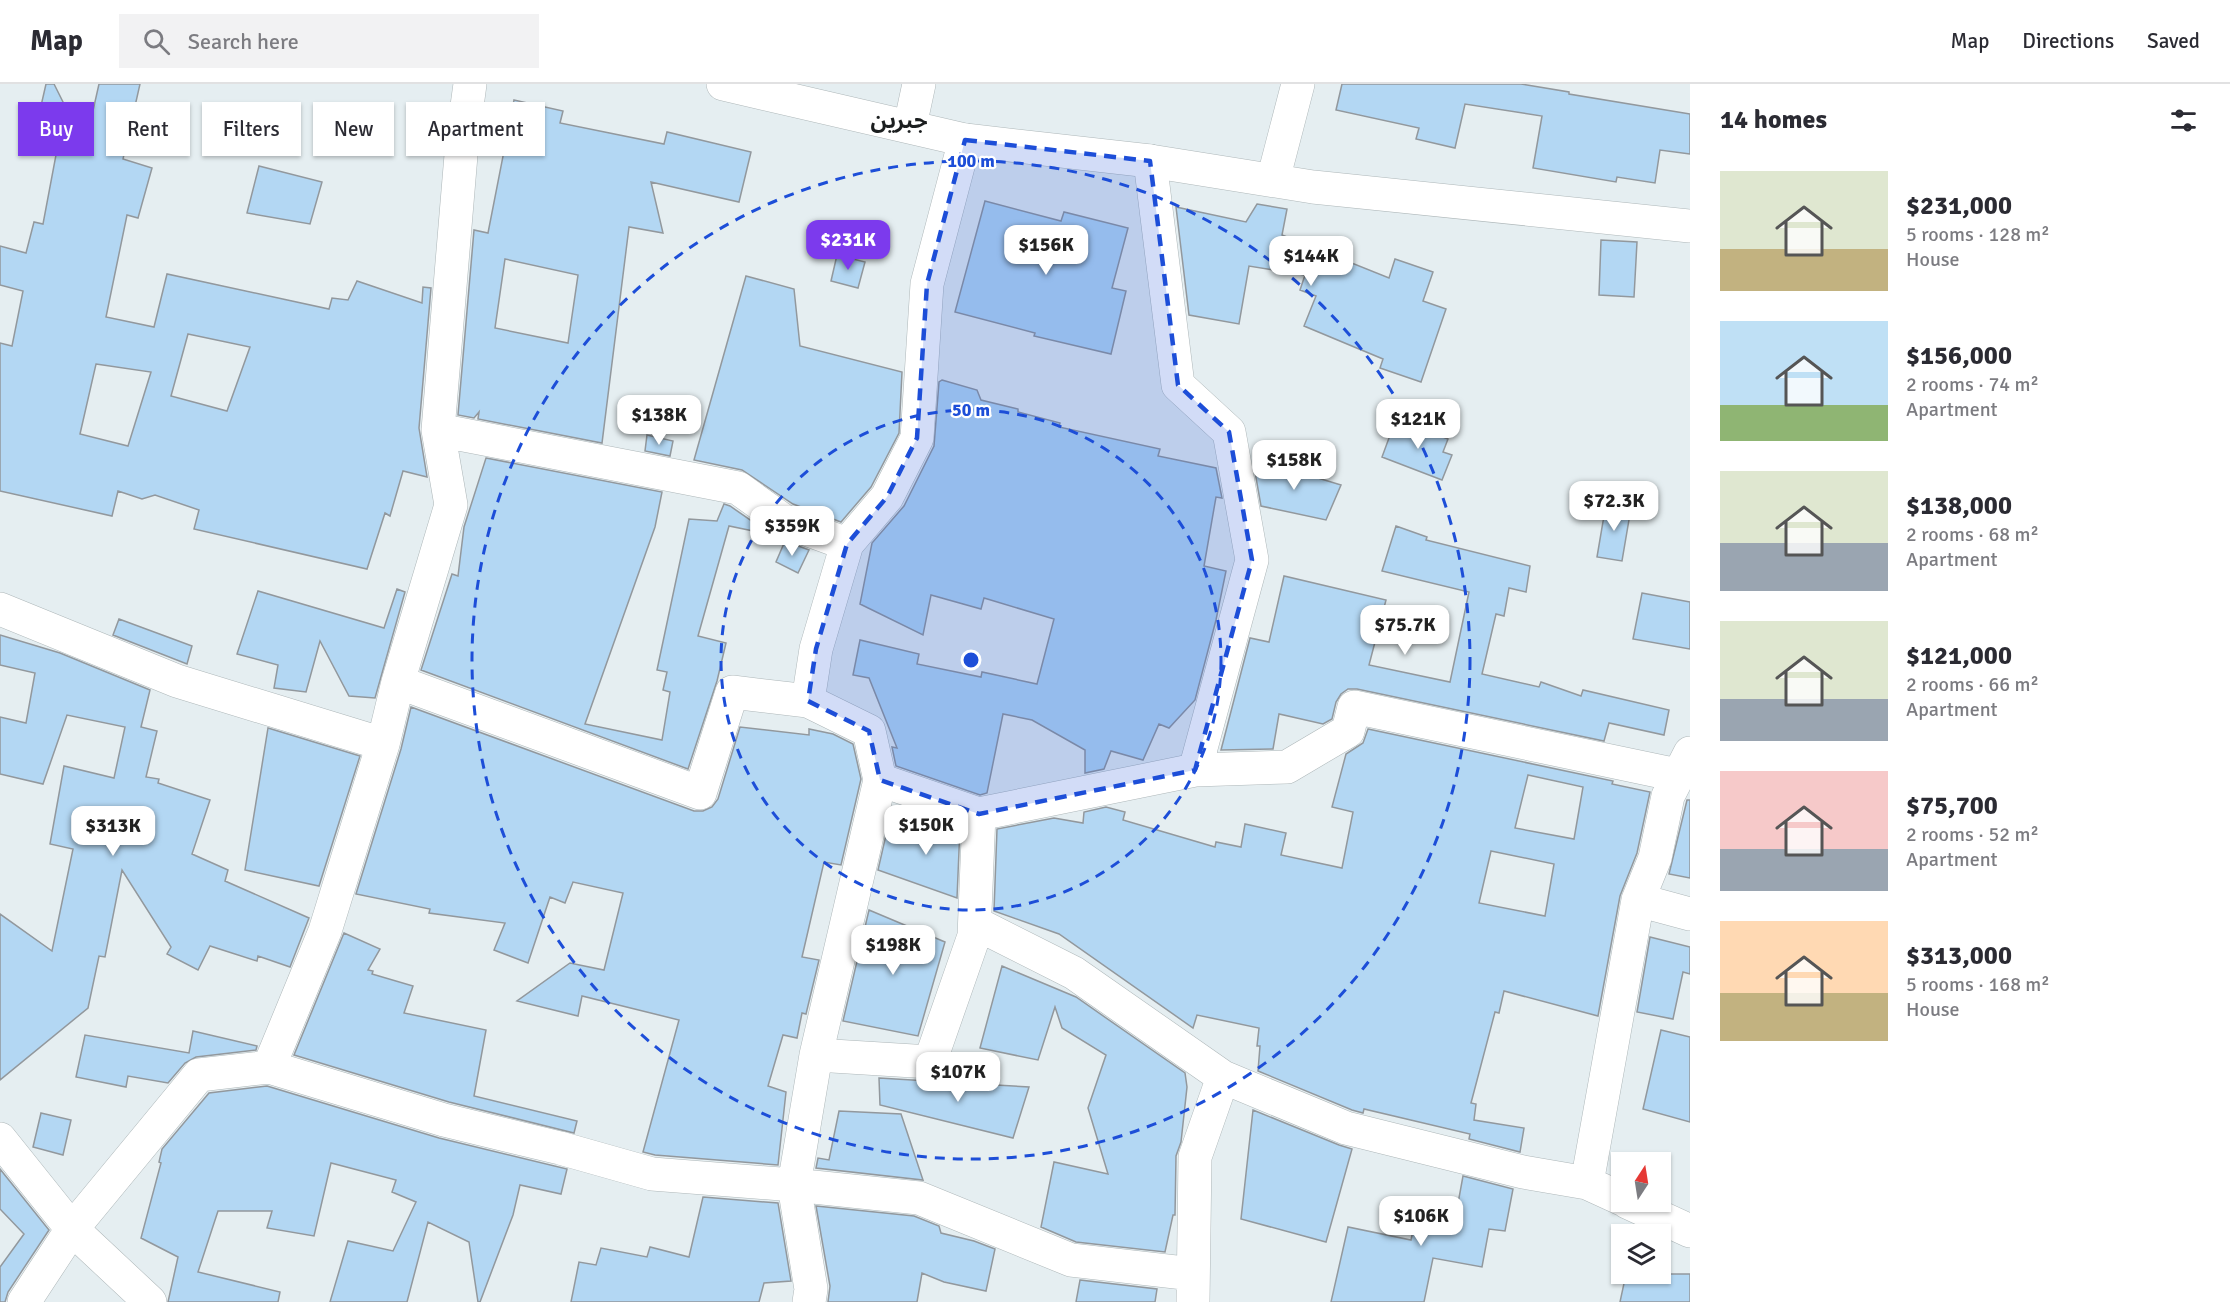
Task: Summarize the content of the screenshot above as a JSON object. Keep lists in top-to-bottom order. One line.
{"districts":["جبرين"],"north":"top","page":{"header":"Map","search":"Search here","nav":["Map","Directions","Saved"],"heading":"14 homes","chip":["Buy","Rent","Filters","New","Apartment"],"list":[{"name":"$231,000","note":"5 rooms · 128 m² · House"},{"name":"$156,000","note":"2 rooms · 74 m² · Apartment"},{"name":"$138,000","note":"2 rooms · 68 m² · Apartment"},{"name":"$121,000","note":"2 rooms · 66 m² · Apartment"},{"name":"$75,700","note":"2 rooms · 52 m² · Apartment"},{"name":"$313,000","note":"5 rooms · 168 m² · House"}],"price":["$231K","$156K","$144K","$138K","$121K","$158K","$72.3K","$359K","$75.7K","$150K","$313K","$198K","$107K","$106K"]},"rings":["100 m","50 m"]}
